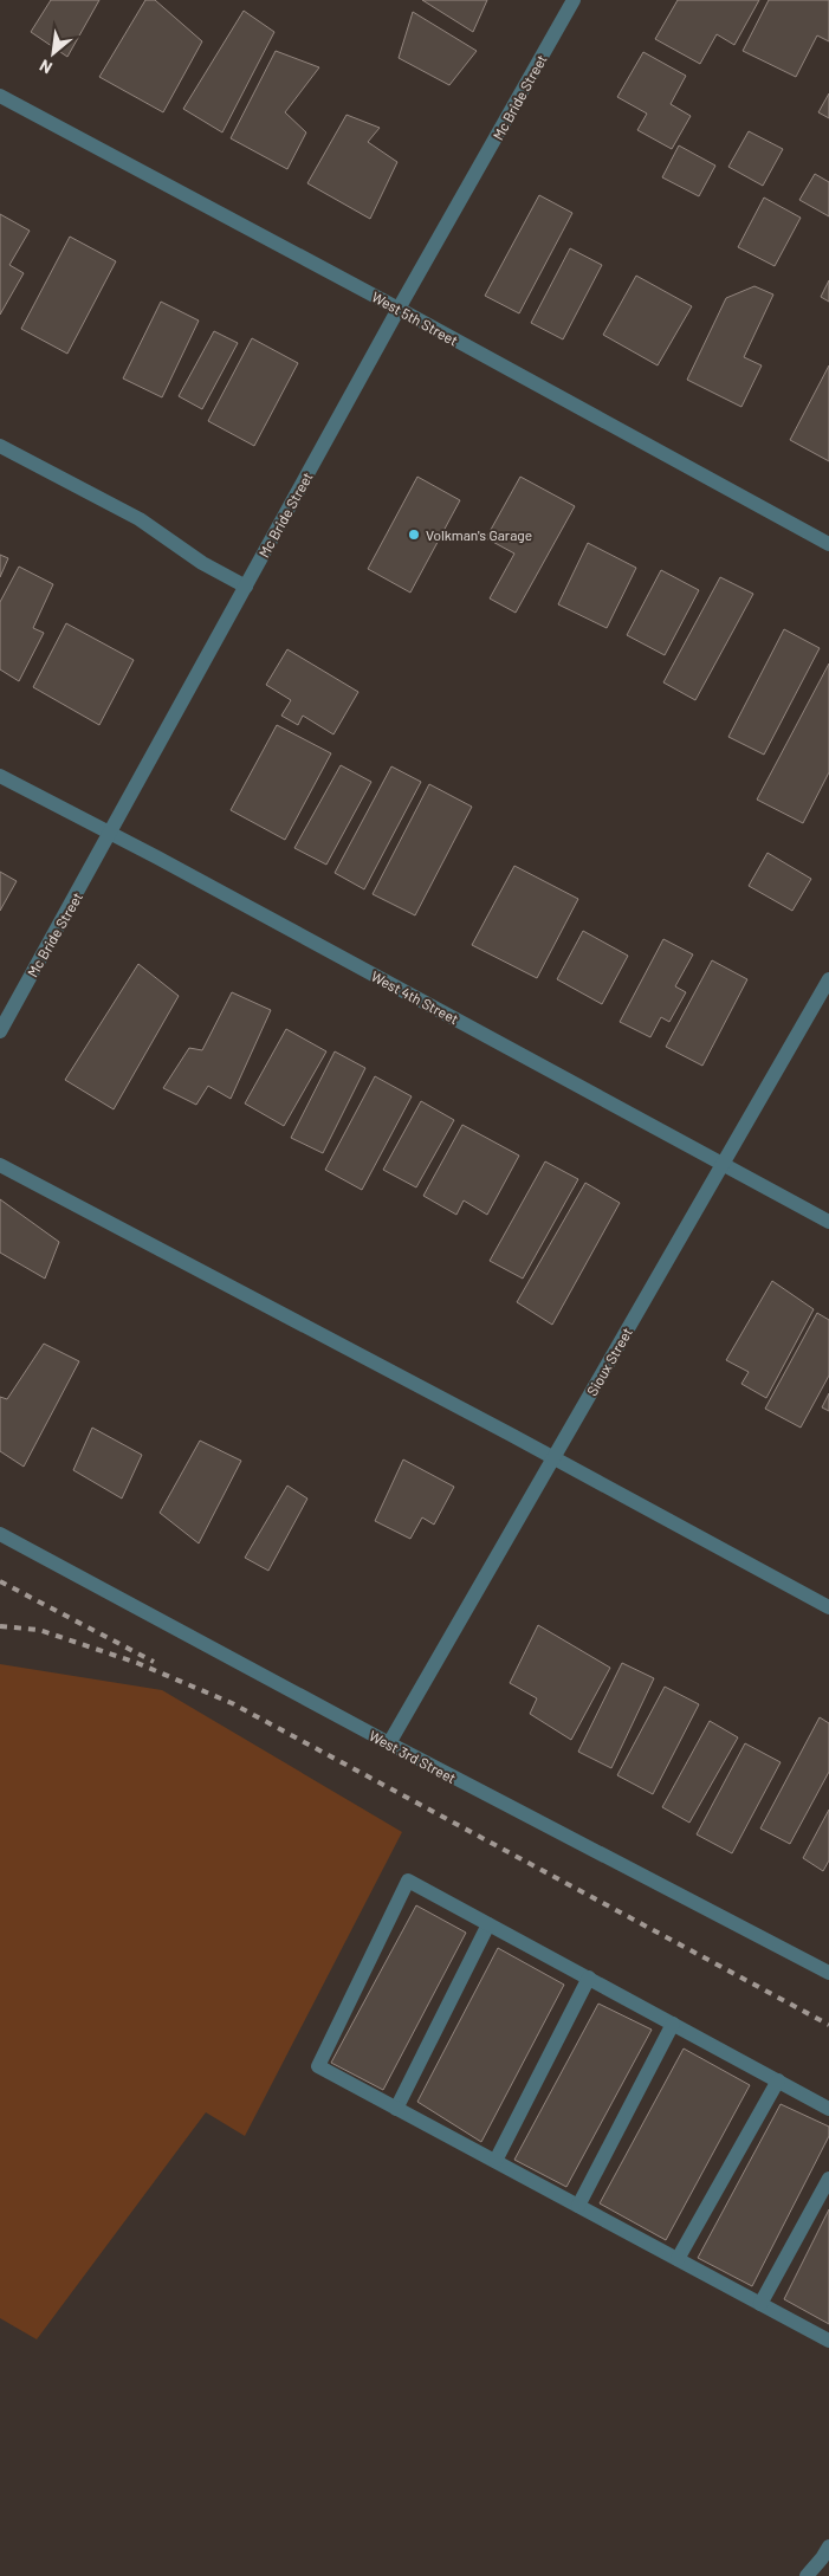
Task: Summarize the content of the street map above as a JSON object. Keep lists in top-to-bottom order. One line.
{"streets":{"street":["Mc Bride Street","West 5th Street","West 4th Street","Sioux Street","West 3rd Street"]},"crossings":[["Mc Bride Street","West 5th Street"],["Mc Bride Street","West 4th Street"],["West 4th Street","Sioux Street"],["Sioux Street","West 3rd Street"]],"places":["Volkman's Garage"],"north":"bottom left"}
